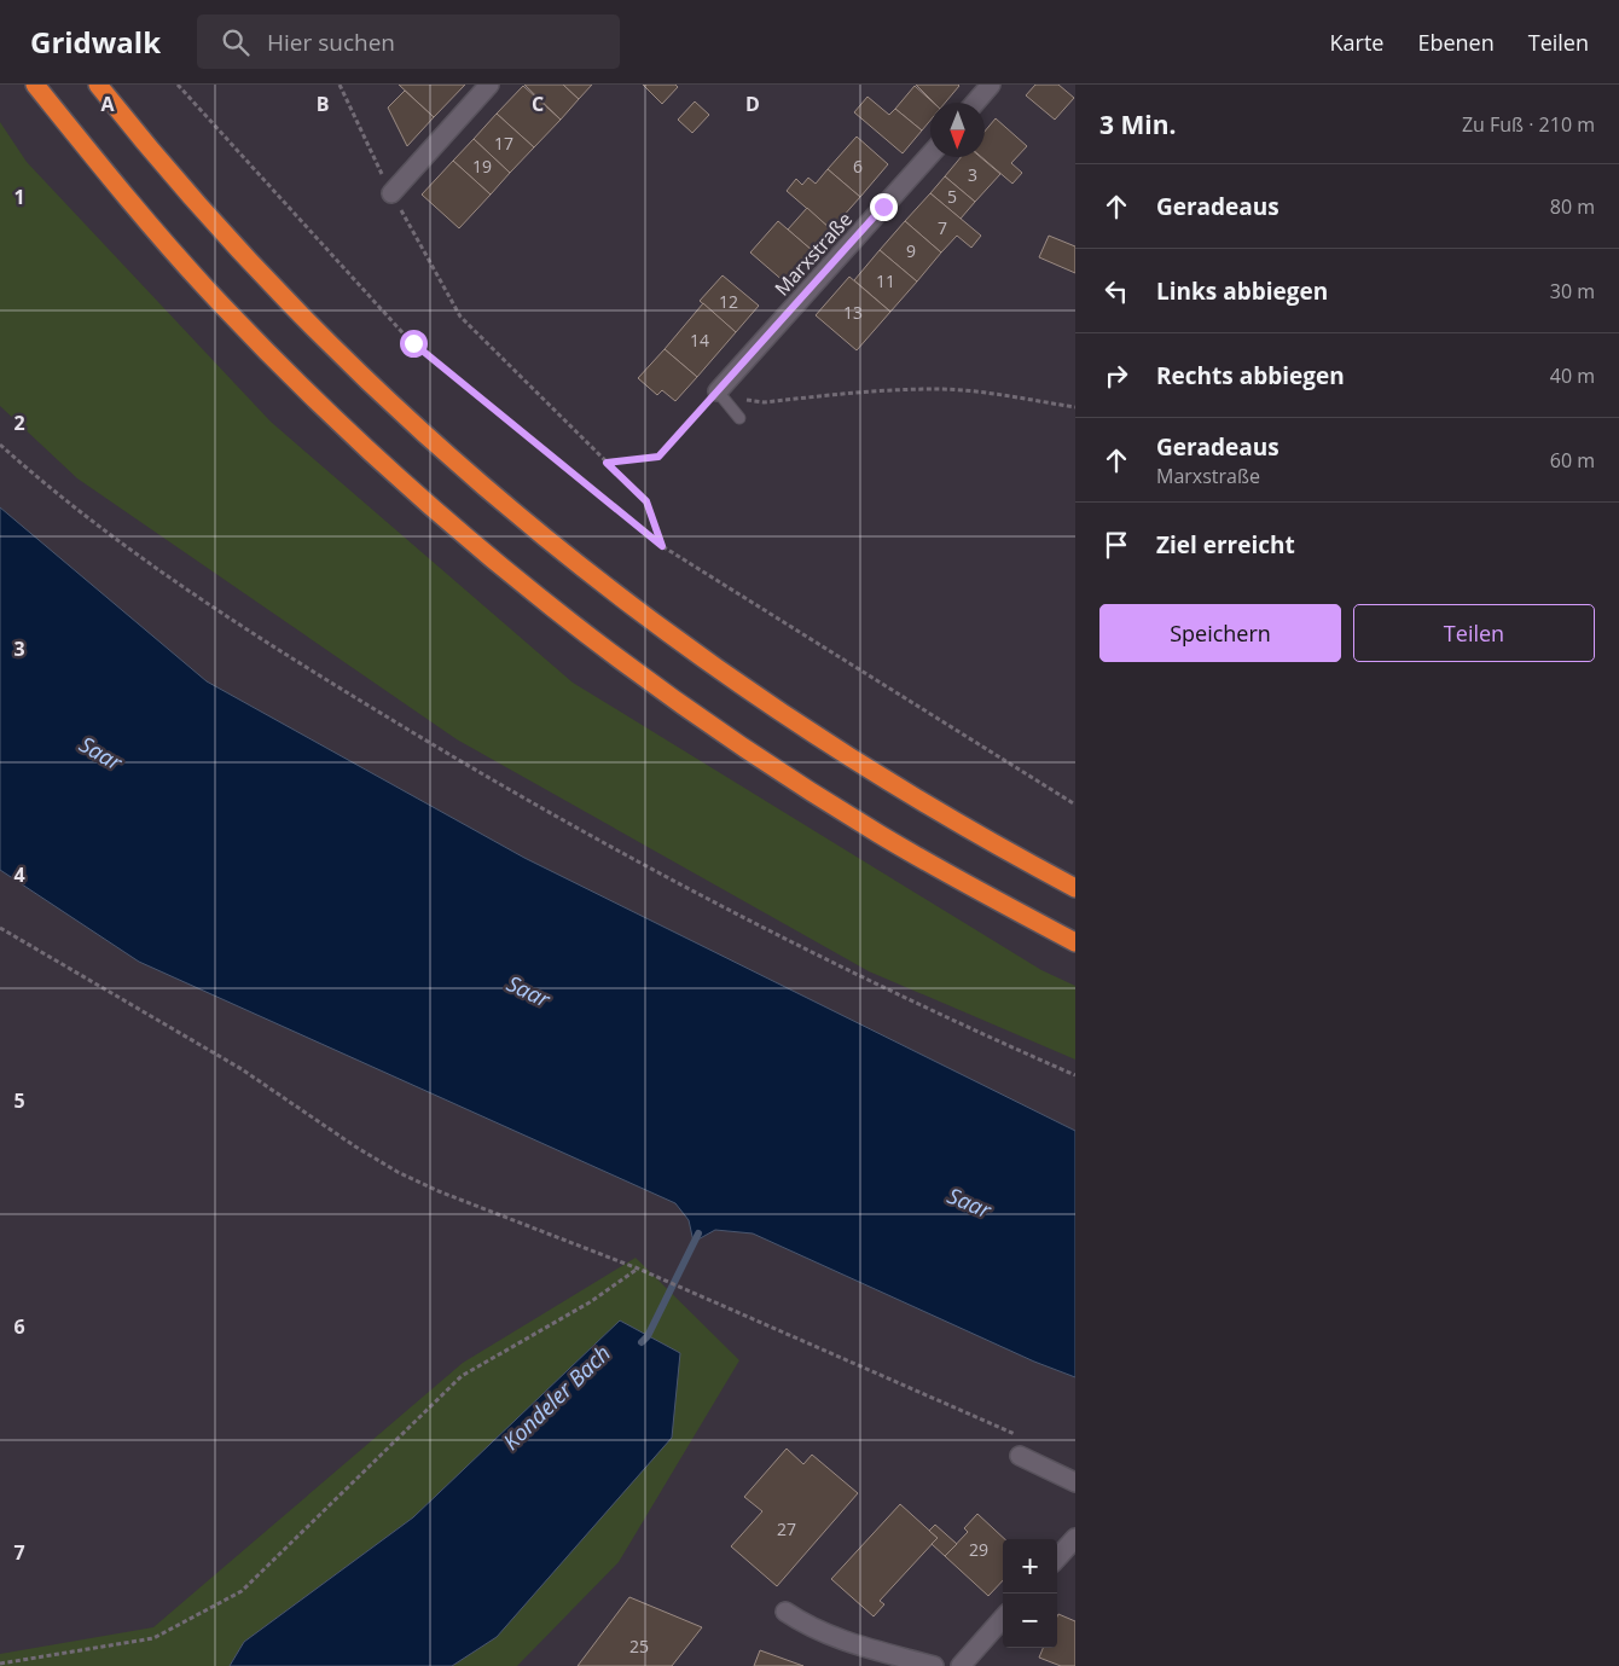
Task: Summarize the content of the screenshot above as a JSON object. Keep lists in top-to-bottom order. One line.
{"streets":{"street":["Marxstraße"]},"water":["Saar","Kondeler Bach"],"house_numbers":["17","19","6","3","5","7","9","11","12","13","14","27","29","25"],"north":"bottom","page":{"header":"Gridwalk","search":"Hier suchen","nav":["Karte","Ebenen","Teilen"],"heading":["3 Min.","Zu Fuß · 210 m"],"list":[["Geradeaus","80 m"],["Links abbiegen","30 m"],["Rechts abbiegen","40 m"],["Geradeaus","Marxstraße","60 m"],"Ziel erreicht"],"buttons":["Speichern","Teilen"],"map_buttons":["+","−"]},"grid":{"columns":["A","B","C","D"],"rows":["1","2","3","4","5","6","7"]}}
